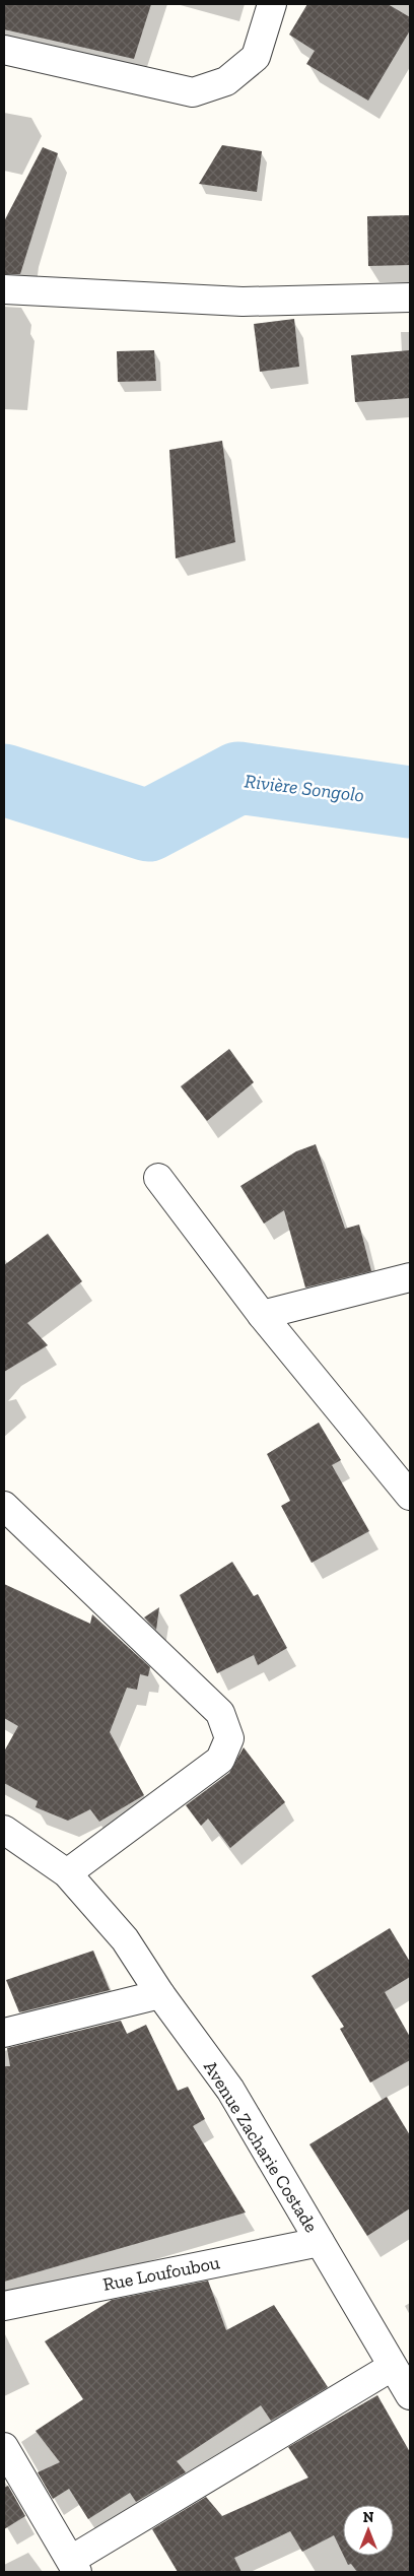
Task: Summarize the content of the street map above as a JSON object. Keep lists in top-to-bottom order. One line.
{"streets":{"street":["Avenue Zacharie Costade","Rue Loufoubou"]},"crossings":[["Avenue Zacharie Costade","Rue Loufoubou"]],"water":["Rivière Songolo"],"north":"top"}
